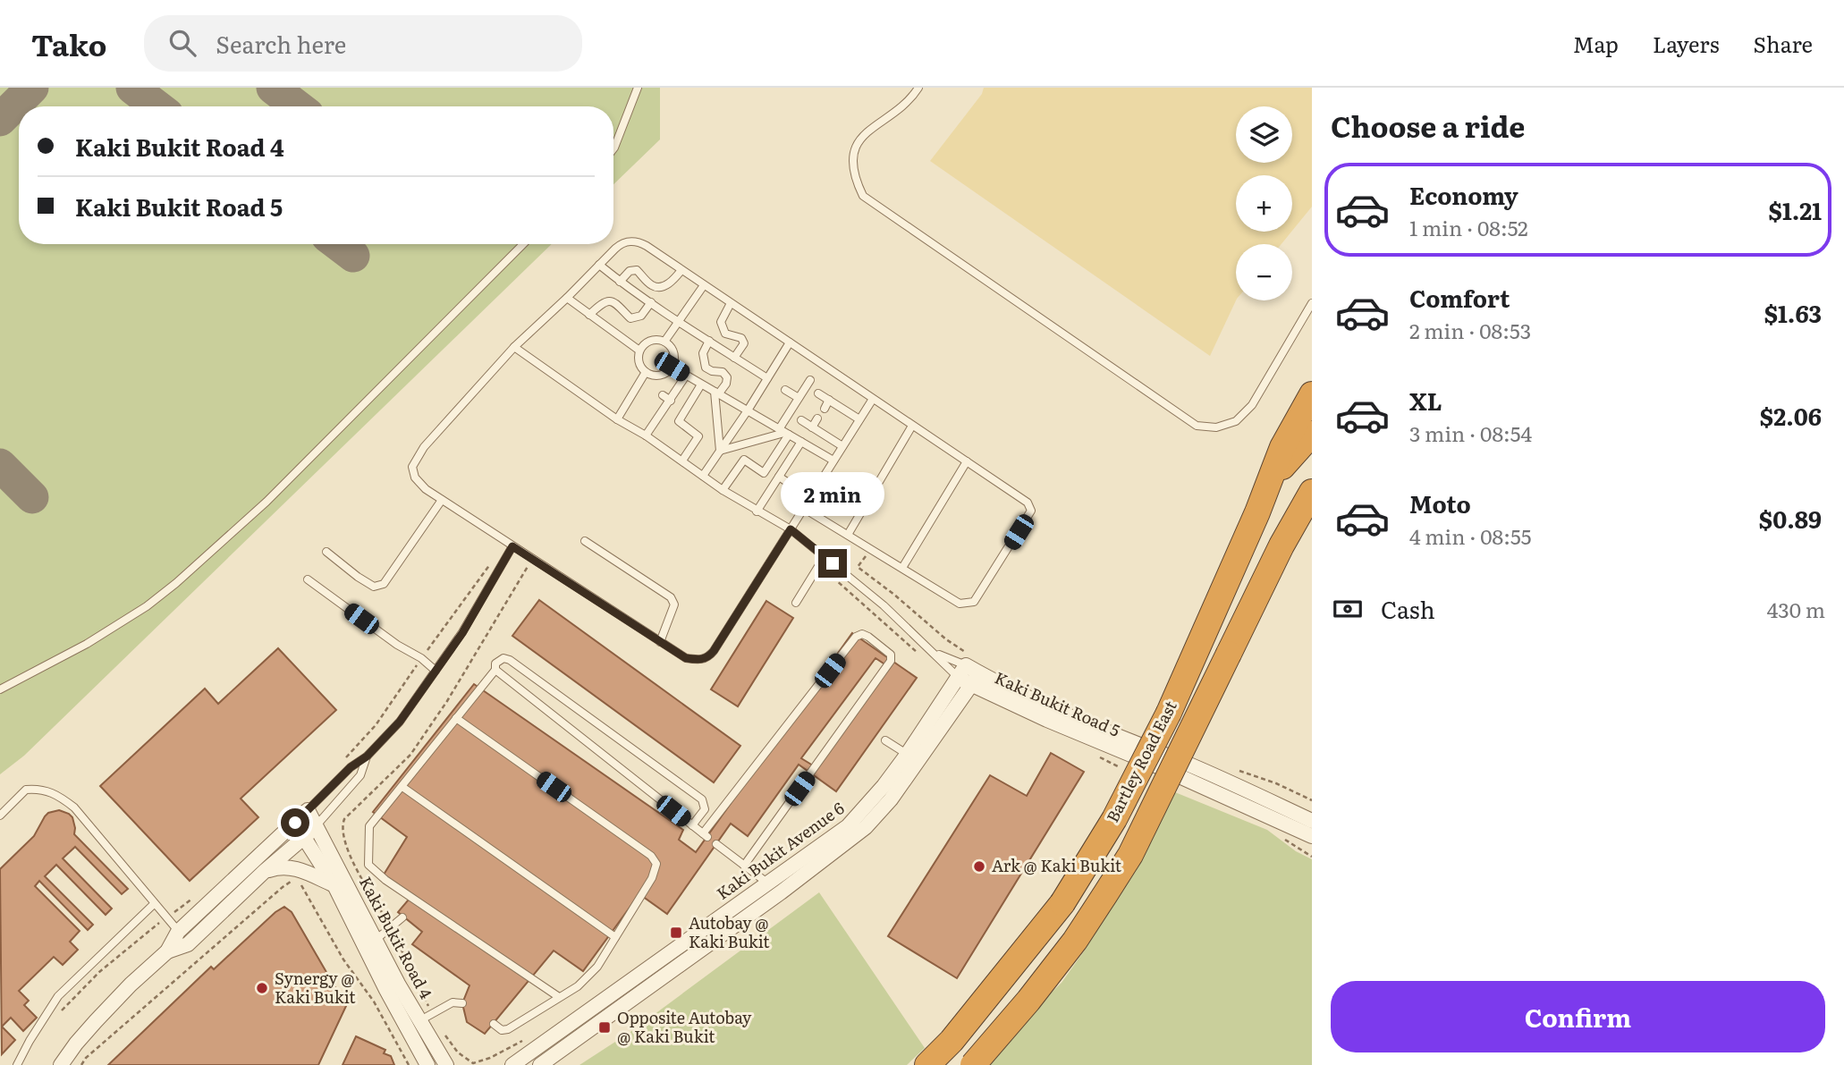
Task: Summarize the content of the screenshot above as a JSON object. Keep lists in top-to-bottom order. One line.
{"streets":{"highway":["Bartley Road East"],"street":["Kaki Bukit Road 5","Kaki Bukit Avenue 6","Kaki Bukit Road 4"]},"crossings":[["Kaki Bukit Road 5","Kaki Bukit Avenue 6"]],"places":{"other":["Ark @ Kaki Bukit","Synergy @ Kaki Bukit"],"transit":["Autobay @ Kaki Bukit","Opposite Autobay @ Kaki Bukit"]},"page":{"header":"Tako","search":"Search here","nav":["Map","Layers","Share"],"heading":"Choose a ride","map_buttons":["+","−"],"banner":["Kaki Bukit Road 4","Kaki Bukit Road 5"],"list":[{"name":"Economy","note":"1 min · 08:52","value":"$1.21"},{"name":"Comfort","note":"2 min · 08:53","value":"$1.63"},{"name":"XL","note":"3 min · 08:54","value":"$2.06"},{"name":"Moto","note":"4 min · 08:55","value":"$0.89"}],"bubble":"2 min","pay":["Cash","430 m"],"buttons":"Confirm"}}
